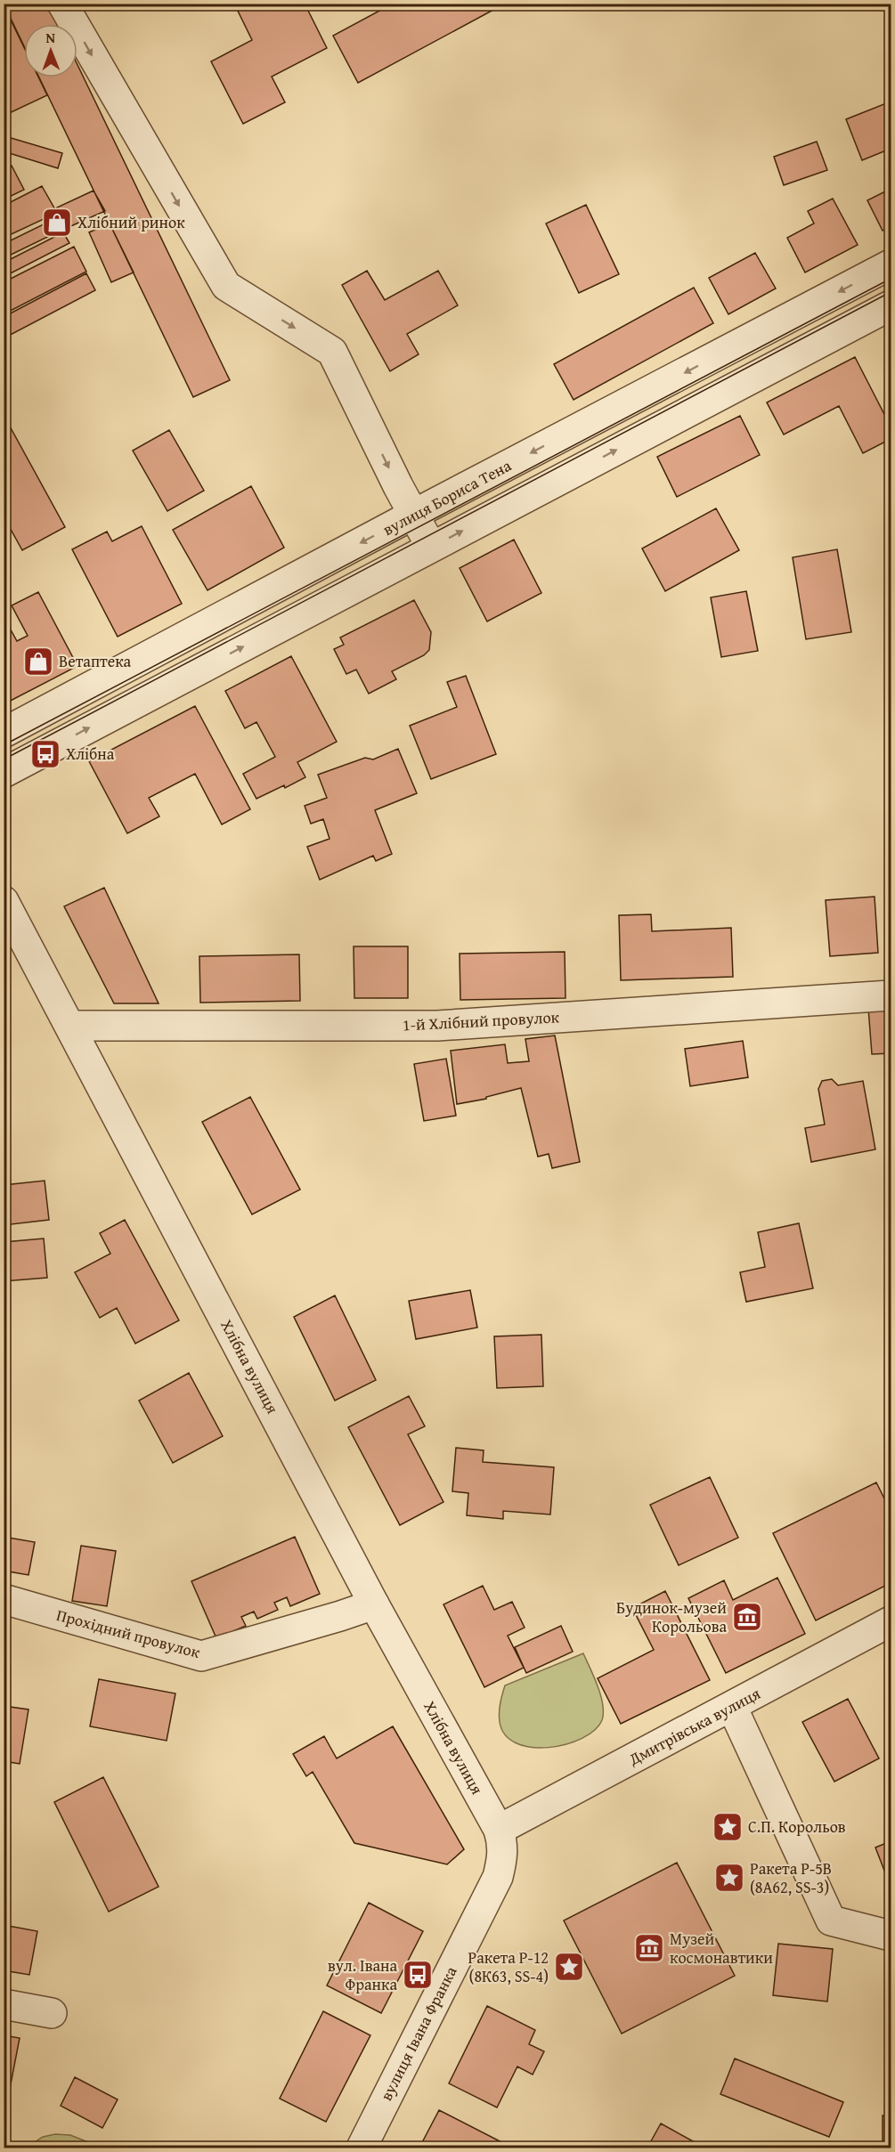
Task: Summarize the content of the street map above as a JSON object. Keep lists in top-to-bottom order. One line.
{"streets":{"street":["вулиця Бориса Тена","1-й Хлібний провулок","Хлібна вулиця","Прохідний провулок","Дмитрівська вулиця","вулиця Івана Франка"]},"crossings":[["1-й Хлібний провулок","Хлібна вулиця"],["Хлібна вулиця","Прохідний провулок"],["Хлібна вулиця","Дмитрівська вулиця"],["Хлібна вулиця","вулиця Івана Франка"],["Дмитрівська вулиця","вулиця Івана Франка"]],"places":{"shop":["Хлібний ринок","Ветаптека"],"bus stop":["Хлібна","вул. Івана Франка"],"museum":["Будинок-музей Корольова","Музей космонавтики"],"place":["С.П. Корольов","Ракета Р-5В (8А62, SS-3)","Ракета Р-12 (8К63, SS-4)"]},"north":"top"}
